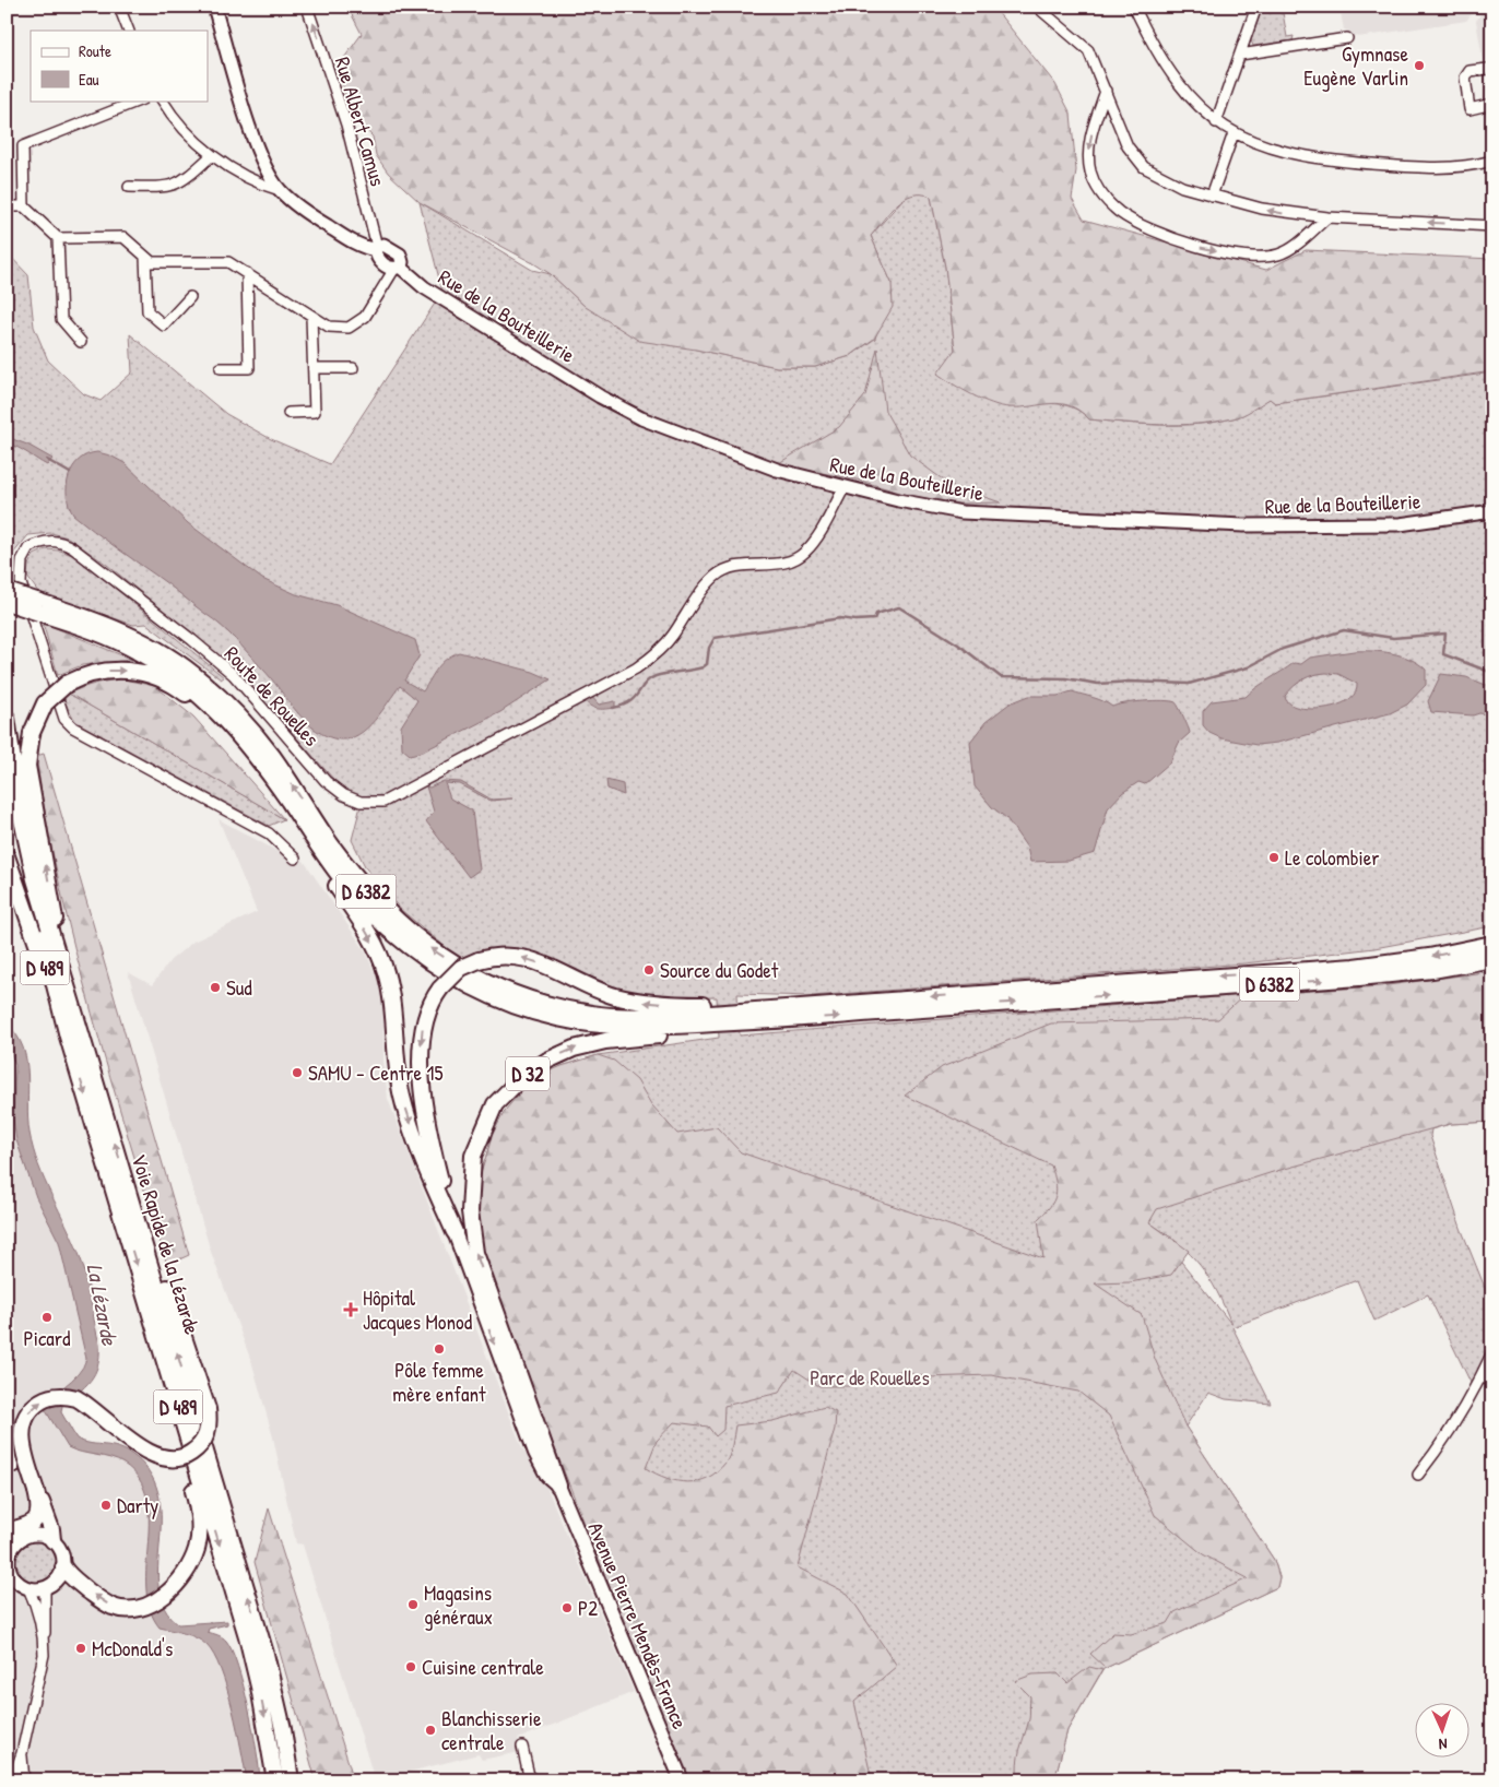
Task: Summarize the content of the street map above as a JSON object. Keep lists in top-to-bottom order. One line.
{"streets":{"highway":["D 6382","D 489","D 32","Voie Rapide de la Lézarde"],"main road":["Avenue Pierre Mendès-France"],"street":["Rue Albert Camus","Rue de la Bouteillerie","Route de Rouelles"]},"crossings":[["Rue Albert Camus","Rue de la Bouteillerie"],["Rue de la Bouteillerie","Route de Rouelles"],["D 6382","D 32"],["D 489","Voie Rapide de la Lézarde"],["D 32","Avenue Pierre Mendès-France"]],"one_way":["Rue Albert Camus"],"water":["La Lézarde"],"parks":["Parc de Rouelles"],"places":{"other":["Gymnase Eugène Varlin","Le colombier","Source du Godet","Sud","SAMU - Centre 15","Picard","Pôle femme mère enfant","Darty","Magasins généraux","P2","McDonald's","Cuisine centrale","Blanchisserie centrale"],"health":["Hôpital Jacques Monod"]},"legend":["Route","Eau"],"north":"bottom"}
